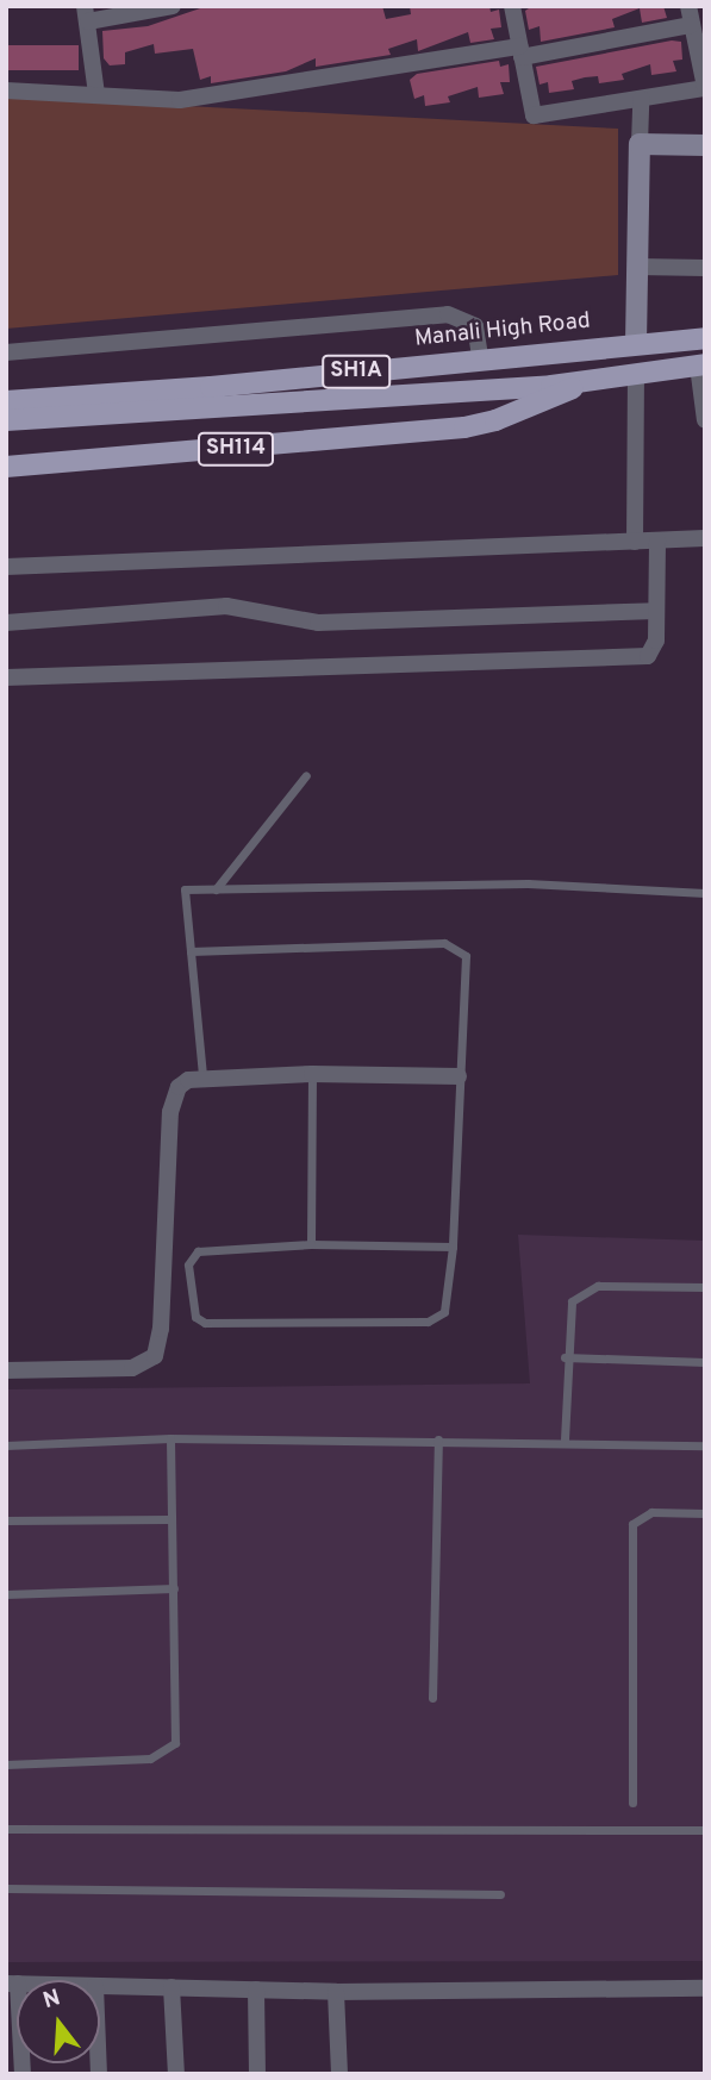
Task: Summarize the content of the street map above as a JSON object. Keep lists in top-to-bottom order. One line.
{"streets":{"main road":["Manali High Road","SH1A","SH114"]},"north":"top"}
